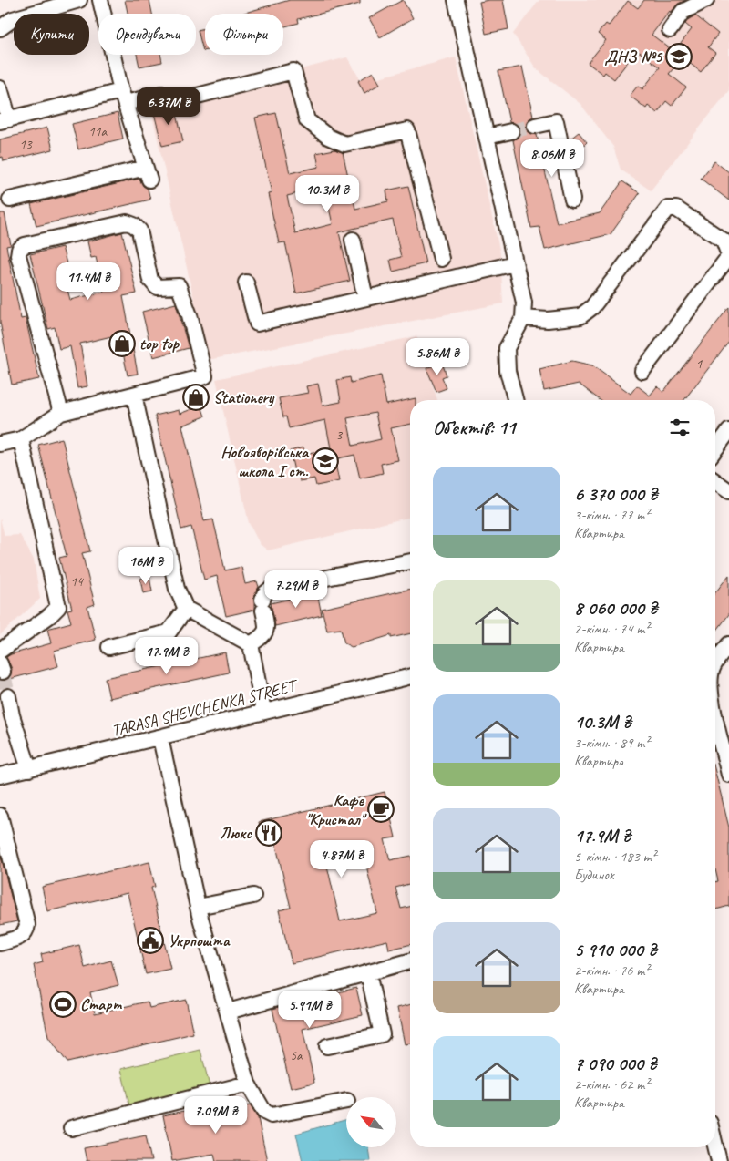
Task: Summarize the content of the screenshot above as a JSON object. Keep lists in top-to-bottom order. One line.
{"streets":{"street":["TARASA SHEVCHENKA STREET"]},"places":{"school or university":["ДНЗ №5","Новояворівська школа І ст."],"shop":["top top","Stationery"],"cafe":["Кафе \"Кристал\""],"restaurant":["Люкс"],"public building":["Укрпошта"],"sports":["Старт"]},"house_numbers":["11а","13","1","3","14","5а"],"north":"top left","page":{"chip":["Купити","Орендувати","Фільтри"],"price":["6.37M ₴","8.06M ₴","10.3M ₴","11.4M ₴","5.86M ₴","16M ₴","7.29M ₴","17.9M ₴","4.87M ₴","5.91M ₴","7.09M ₴"],"heading":"Об’єктів: 11","list":[{"name":"6 370 000 ₴","note":"3-кімн. · 77 m² · Квартира"},{"name":"8 060 000 ₴","note":"2-кімн. · 74 m² · Квартира"},{"name":"10.3M ₴","note":"3-кімн. · 89 m² · Квартира"},{"name":"17.9M ₴","note":"5-кімн. · 183 m² · Будинок"},{"name":"5 910 000 ₴","note":"2-кімн. · 76 m² · Квартира"},{"name":"7 090 000 ₴","note":"2-кімн. · 62 m² · Квартира"}]}}
